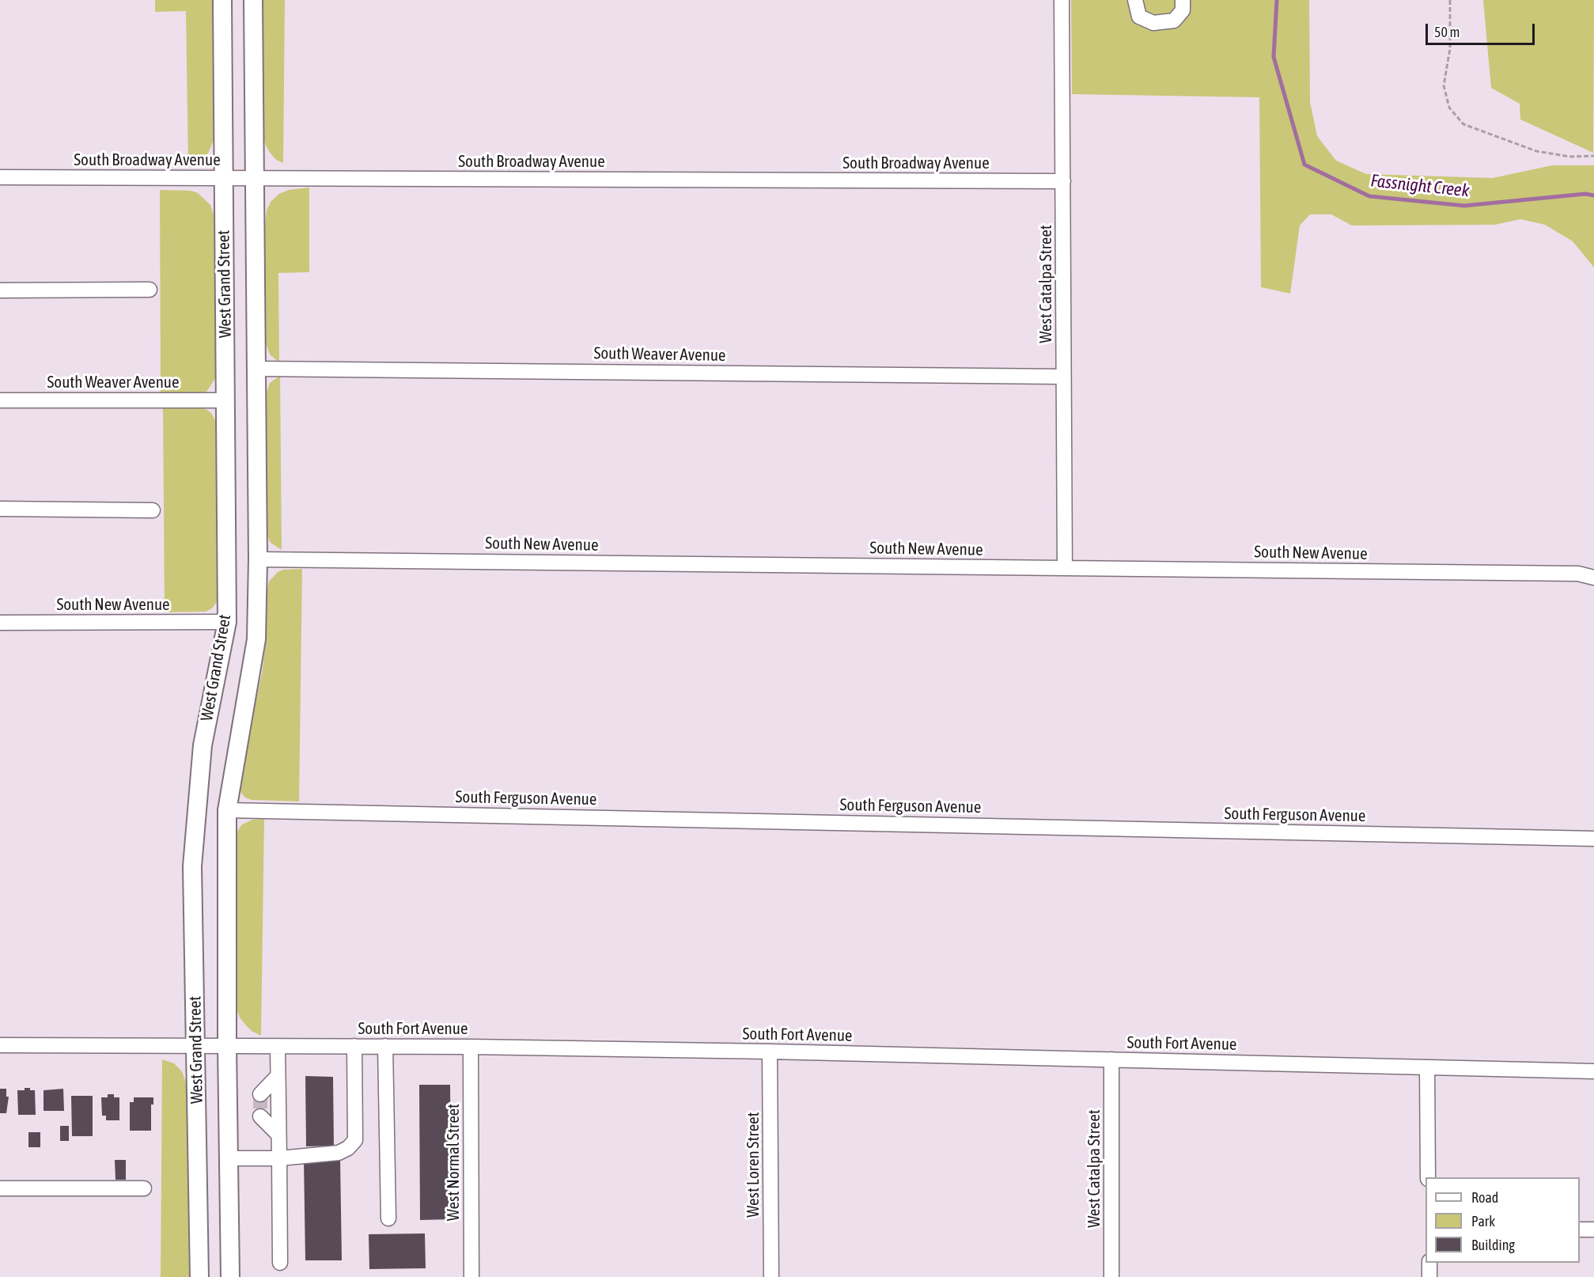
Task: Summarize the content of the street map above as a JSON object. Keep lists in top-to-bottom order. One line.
{"streets":{"main road":["West Grand Street"],"street":["South Broadway Avenue","West Catalpa Street","South Weaver Avenue","South New Avenue","South Ferguson Avenue","South Fort Avenue","West Normal Street","West Loren Street"]},"crossings":[["South Broadway Avenue","West Grand Street"],["South Broadway Avenue","West Catalpa Street"],["West Grand Street","South Weaver Avenue"],["West Grand Street","South New Avenue"],["West Grand Street","South Ferguson Avenue"],["West Grand Street","South Fort Avenue"],["West Catalpa Street","South Weaver Avenue"],["West Catalpa Street","South New Avenue"],["West Catalpa Street","South Fort Avenue"],["South Fort Avenue","West Normal Street"],["South Fort Avenue","West Loren Street"]],"water":["Fassnight Creek"],"legend":["Road","Park","Building"],"scale_bar":"50 m"}
